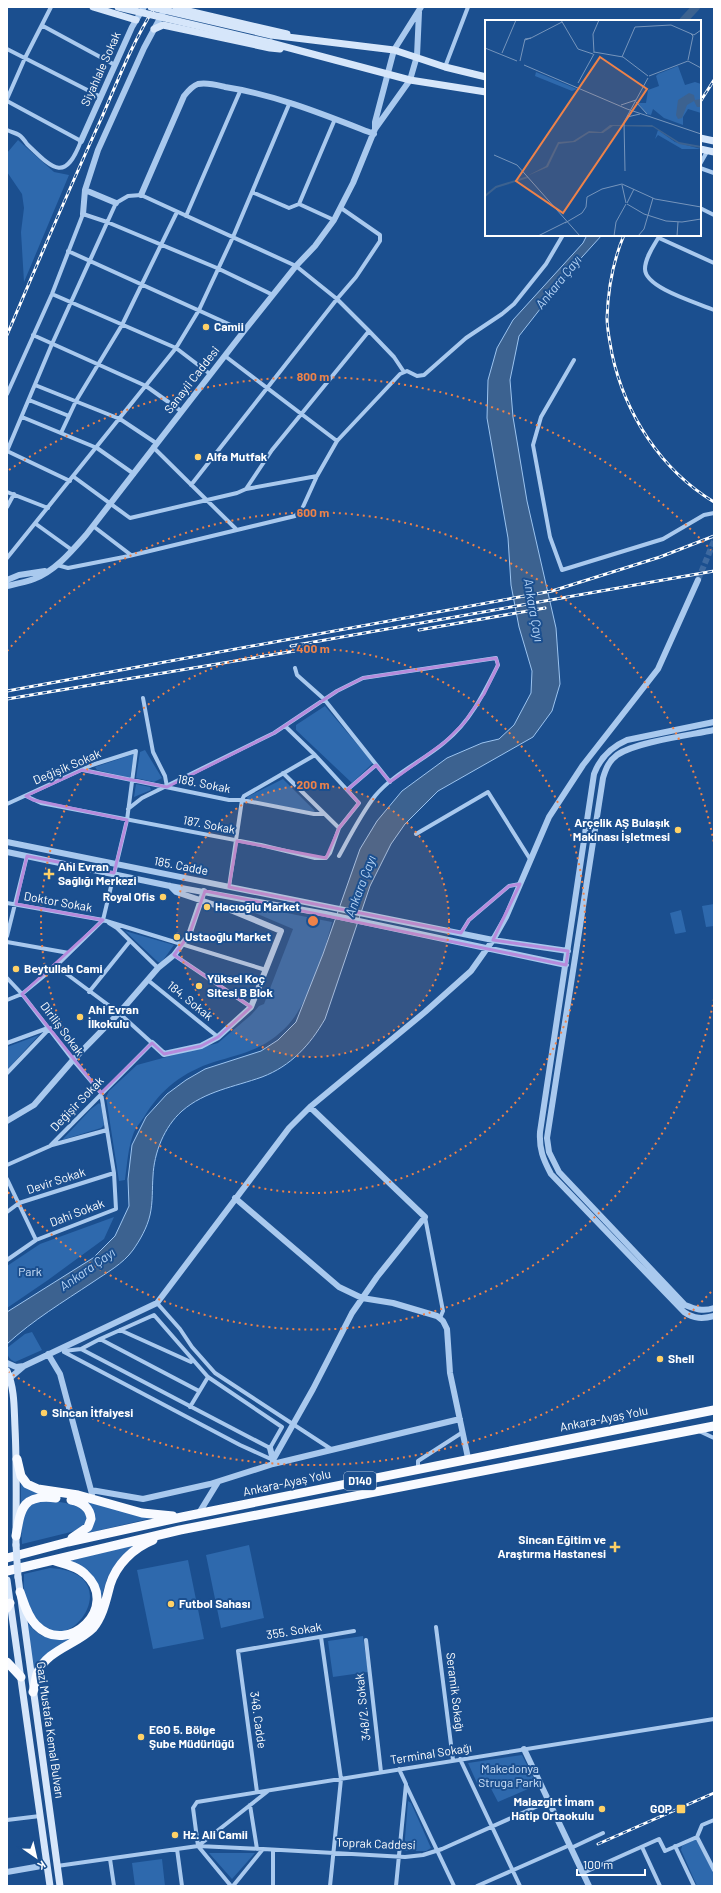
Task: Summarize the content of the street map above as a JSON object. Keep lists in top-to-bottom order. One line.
{"streets":{"highway":["Ankara-Ayaş Yolu","D140"],"main road":["Gazi Mustafa Kemal Bulvarı"],"street":["Siyahlale Sokak","Sanayii Caddesi","Değişik Sokak","188. Sokak","187. Sokak","185. Cadde","Doktor Sokak","184. Sokak","Diriliş Sokak","Değişir Sokak","Devir Sokak","Dahi Sokak","355. Sokak","Seramik Sokağı","348/2. Sokak","348. Cadde","Terminal Sokağı","Toprak Caddesi"]},"crossings":[["Değişik Sokak","188. Sokak"],["Değişik Sokak","187. Sokak"],["Diriliş Sokak","Değişir Sokak"],["Diriliş Sokak","Dahi Sokak"],["Değişir Sokak","Dahi Sokak"],["Devir Sokak","Dahi Sokak"],["355. Sokak","348. Cadde"],["Seramik Sokağı","Terminal Sokağı"],["348/2. Sokak","Terminal Sokağı"],["348. Cadde","Terminal Sokağı"],["Gazi Mustafa Kemal Bulvarı","Toprak Caddesi"],["Terminal Sokağı","Toprak Caddesi"]],"water":["Ankara Çayı"],"parks":["Park","Makedonya Struga Parkı"],"places":{"other":["Camii","Alfa Mutfak","Arçelik AŞ Bulaşık Makinası İşletmesi","Royal Ofis","Hacıoğlu Market","Ustaoğlu Market","Beytullah Cami","Yüksel Koç Sitesi B Blok","Ahi Evran İlkokulu","Shell","Sincan İtfaiyesi","Futbol Sahası","EGO 5. Bölge Şube Müdürlüğü","Malazgirt İmam Hatip Ortaokulu","Hz. Ali Camii"],"health":["Ahi Evran Sağlığı Merkezi","Sincan Eğitim ve Araştırma Hastanesi"],"transit":["GOP"]},"scale_bar":"100 m","north":"bottom right","rings":["800 m","600 m","400 m","200 m"]}
